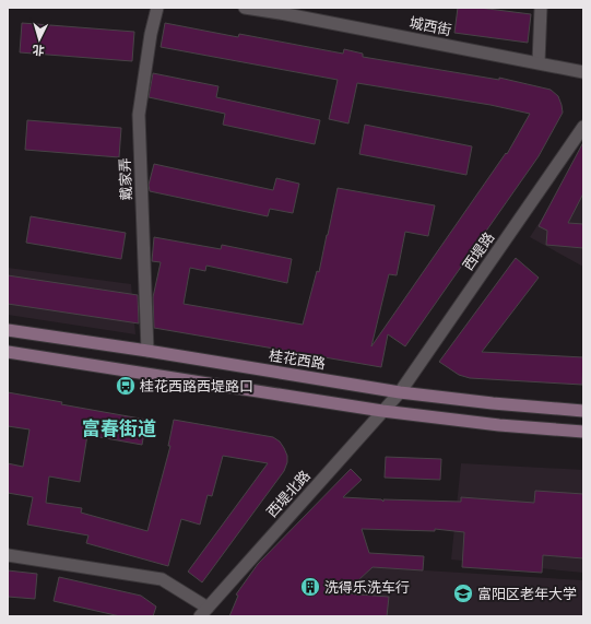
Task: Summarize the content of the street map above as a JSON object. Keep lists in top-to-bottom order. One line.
{"streets":{"main road":["桂花西路"],"street":["城西街","戴家弄","西堤路","西堤北路"]},"crossings":[["戴家弄","桂花西路"],["西堤路","桂花西路"],["西堤路","西堤北路"],["桂花西路","西堤北路"]],"districts":["富春街道"],"places":{"bus stop":["桂花西路西堤路口"],"building":["洗得乐洗车行"],"school or university":["富阳区老年大学"]},"north":"bottom"}
